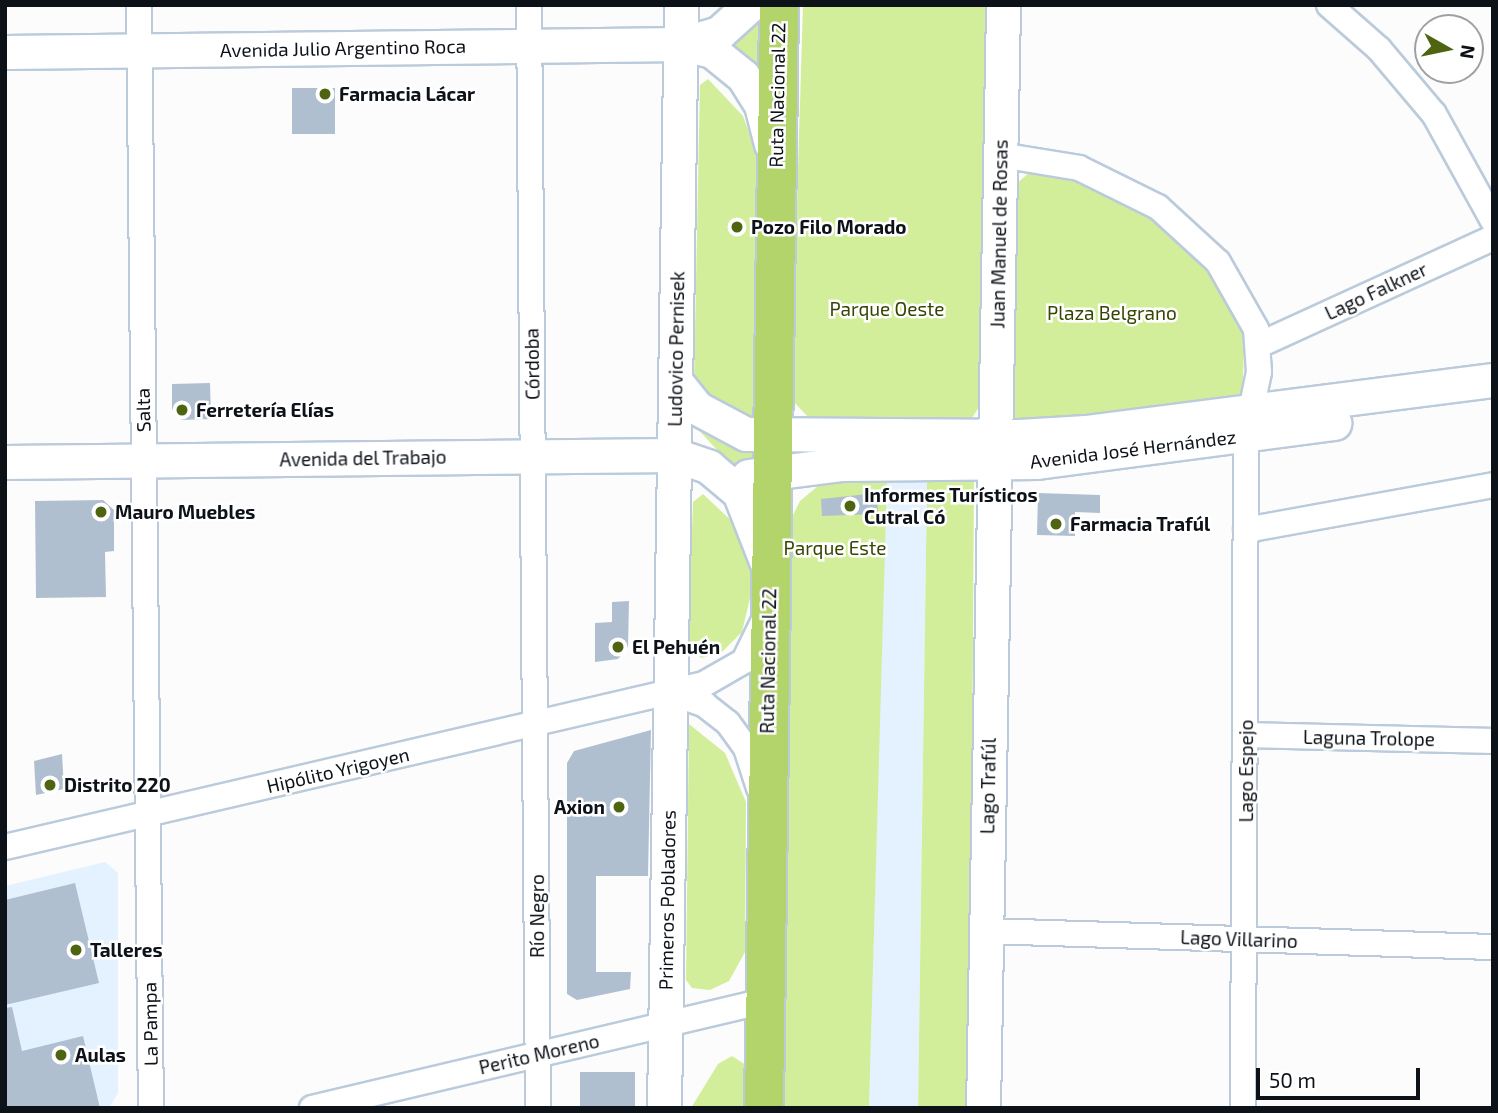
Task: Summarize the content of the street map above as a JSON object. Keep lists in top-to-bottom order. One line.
{"streets":{"highway":["Ruta Nacional 22"],"street":["Avenida Julio Argentino Roca","Juan Manuel de Rosas","Lago Falkner","Ludovico Pernisek","Córdoba","Salta","Avenida José Hernández","Avenida del Trabajo","Laguna Trolope","Hipólito Yrigoyen","Lago Espejo","Lago Trafúl","Primeros Pobladores","Río Negro","Lago Villarino","La Pampa","Perito Moreno"]},"crossings":[["Avenida Julio Argentino Roca","Ruta Nacional 22"],["Avenida Julio Argentino Roca","Ludovico Pernisek"],["Avenida Julio Argentino Roca","Córdoba"],["Avenida Julio Argentino Roca","Salta"],["Ruta Nacional 22","Avenida José Hernández"],["Ruta Nacional 22","Avenida del Trabajo"],["Ruta Nacional 22","Hipólito Yrigoyen"],["Ruta Nacional 22","Perito Moreno"],["Juan Manuel de Rosas","Avenida José Hernández"],["Juan Manuel de Rosas","Lago Trafúl"],["Lago Falkner","Lago Espejo"],["Ludovico Pernisek","Avenida del Trabajo"],["Ludovico Pernisek","Hipólito Yrigoyen"],["Ludovico Pernisek","Primeros Pobladores"],["Córdoba","Avenida del Trabajo"],["Córdoba","Hipólito Yrigoyen"],["Córdoba","Río Negro"],["Salta","Avenida del Trabajo"],["Salta","Hipólito Yrigoyen"],["Salta","La Pampa"],["Avenida José Hernández","Avenida del Trabajo"],["Avenida José Hernández","Lago Espejo"],["Avenida José Hernández","Lago Trafúl"],["Avenida del Trabajo","Hipólito Yrigoyen"],["Laguna Trolope","Lago Espejo"],["Hipólito Yrigoyen","Primeros Pobladores"],["Hipólito Yrigoyen","Río Negro"],["Hipólito Yrigoyen","La Pampa"],["Lago Espejo","Lago Villarino"],["Lago Trafúl","Lago Villarino"],["Primeros Pobladores","Perito Moreno"],["Río Negro","Perito Moreno"]],"parks":["Parque Oeste","Plaza Belgrano","Parque Este"],"places":["Farmacia Lácar","Pozo Filo Morado","Ferretería Elías","Informes Turísticos Cutral Có","Mauro Muebles","Farmacia Trafúl","El Pehuén","Distrito 220","Axion","Talleres","Aulas"],"scale_bar":"50 m","north":"right"}
